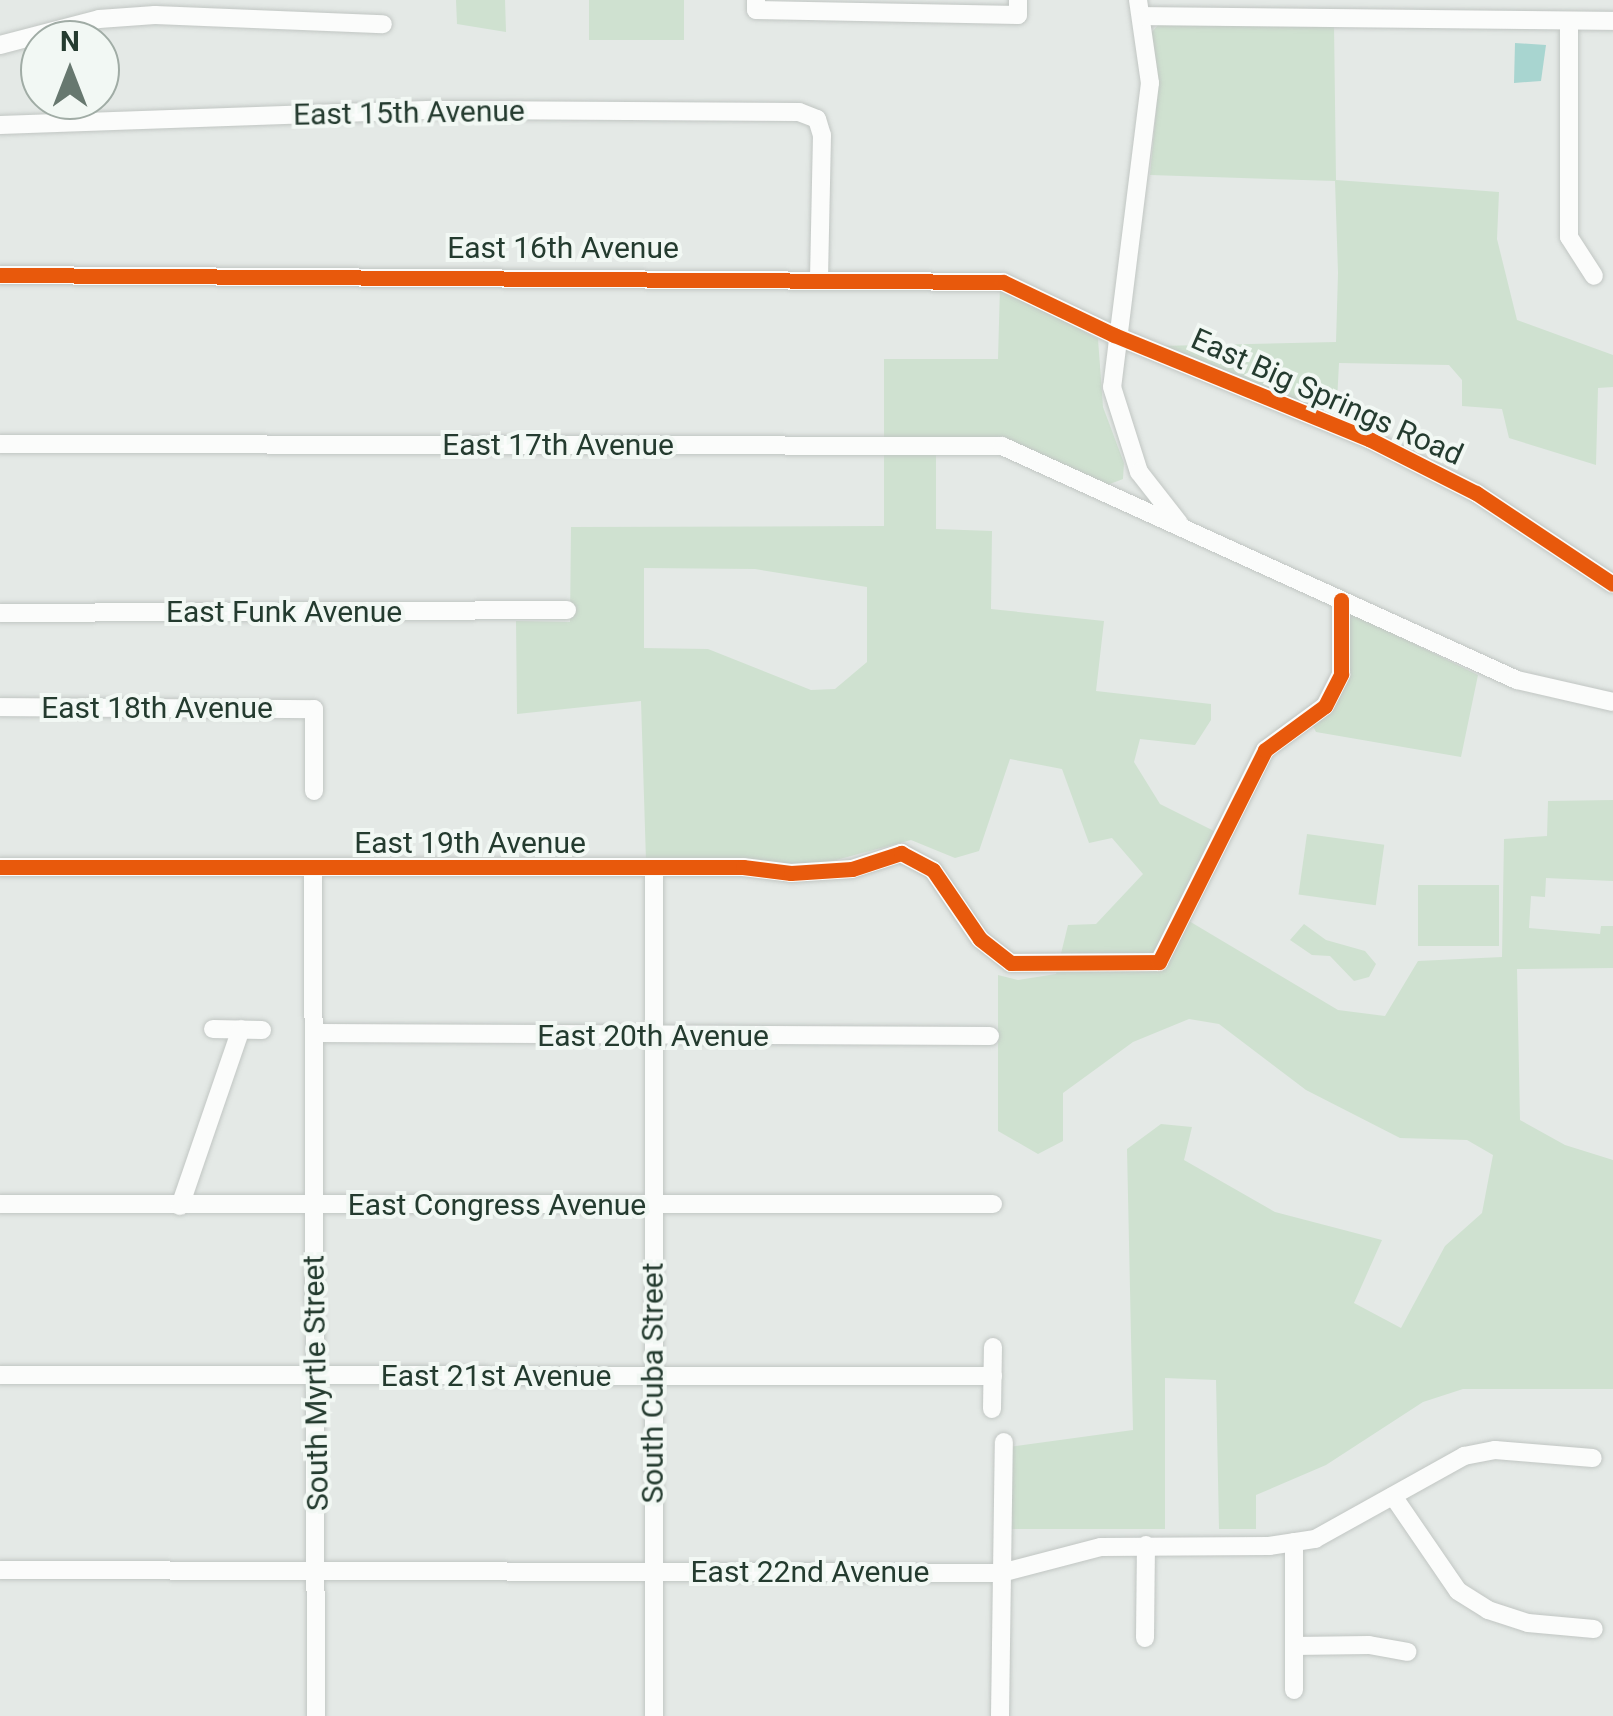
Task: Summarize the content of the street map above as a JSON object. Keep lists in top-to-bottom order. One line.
{"streets":{"street":["East 15th Avenue","East 16th Avenue","East Big Springs Road","East 17th Avenue","East Funk Avenue","East 18th Avenue","East 19th Avenue","East 20th Avenue","East Congress Avenue","East 21st Avenue","South Myrtle Street","South Cuba Street","East 22nd Avenue"]},"crossings":[["East 15th Avenue","East 16th Avenue"],["East 16th Avenue","East Big Springs Road"],["East 17th Avenue","East 19th Avenue"],["East 19th Avenue","South Myrtle Street"],["East 19th Avenue","South Cuba Street"],["East 20th Avenue","South Myrtle Street"],["East 20th Avenue","South Cuba Street"],["East Congress Avenue","South Myrtle Street"],["East Congress Avenue","South Cuba Street"],["East 21st Avenue","South Myrtle Street"],["East 21st Avenue","South Cuba Street"],["South Myrtle Street","East 22nd Avenue"],["South Cuba Street","East 22nd Avenue"]],"north":"top"}
